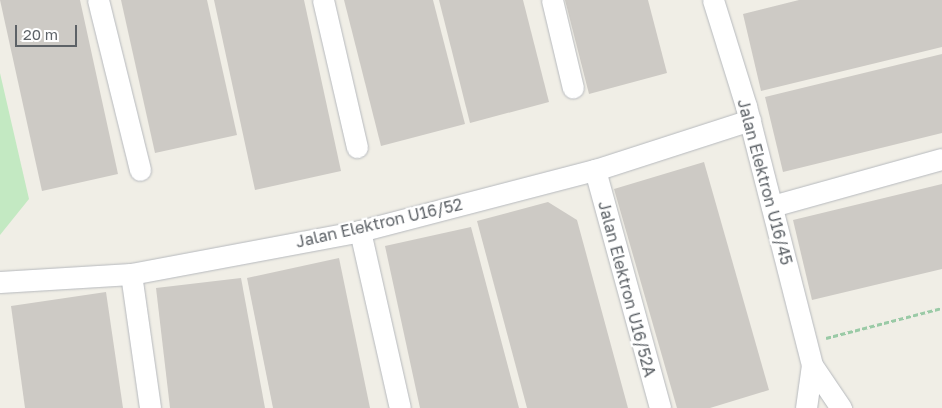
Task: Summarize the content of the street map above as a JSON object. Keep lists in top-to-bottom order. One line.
{"streets":{"street":["Jalan Elektron U16/45","Jalan Elektron U16/52","Jalan Elektron U16/52A"]},"crossings":[["Jalan Elektron U16/45","Jalan Elektron U16/52"],["Jalan Elektron U16/52","Jalan Elektron U16/52A"]],"scale_bar":"20 m"}
